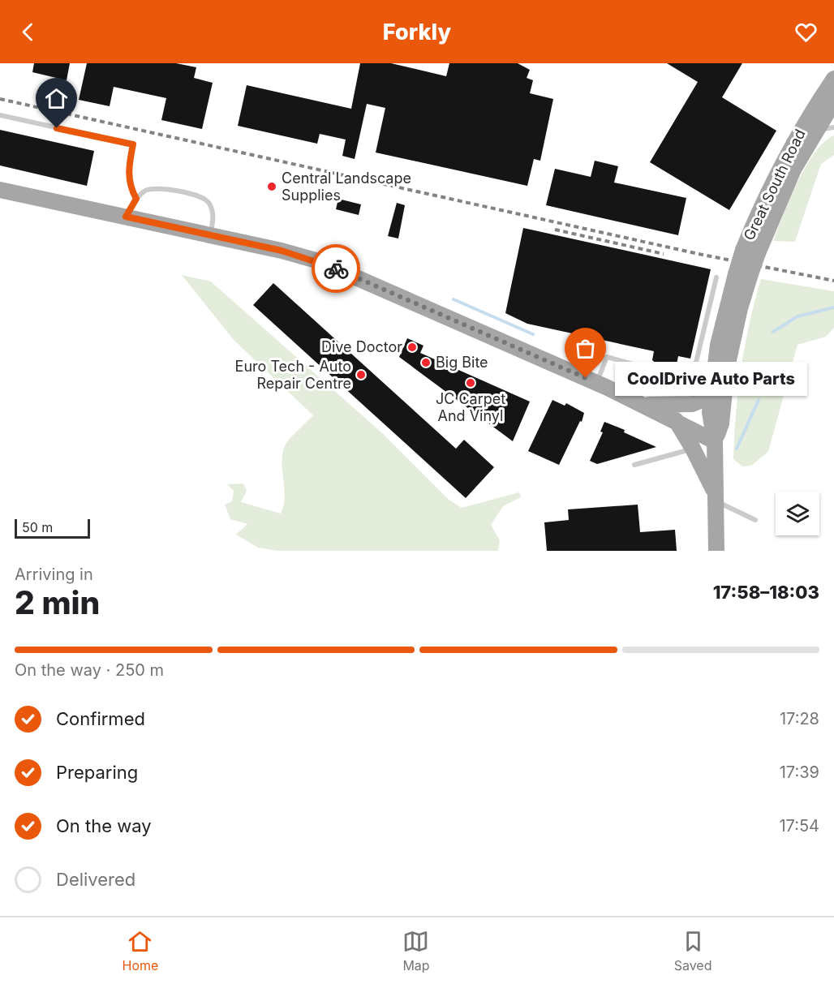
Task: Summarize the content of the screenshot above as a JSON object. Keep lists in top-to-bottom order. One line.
{"streets":{"main road":["Great South Road"]},"places":["Central Landscape Supplies","Dive Doctor","Big Bite","Euro Tech - Auto Repair Centre","CoolDrive Auto Parts","JC Carpet And Vinyl"],"scale_bar":"50 m","page":{"header":"Forkly","bubble":"CoolDrive Auto Parts","scale":"50 m","heading":["2 min","Arriving in","17:58–18:03"],"bar":"On the way · 250 m","list":[["Confirmed","17:28"],["Preparing","17:39"],["On the way","17:54"],"Delivered"],"tabs":["Home","Map","Saved"]}}
